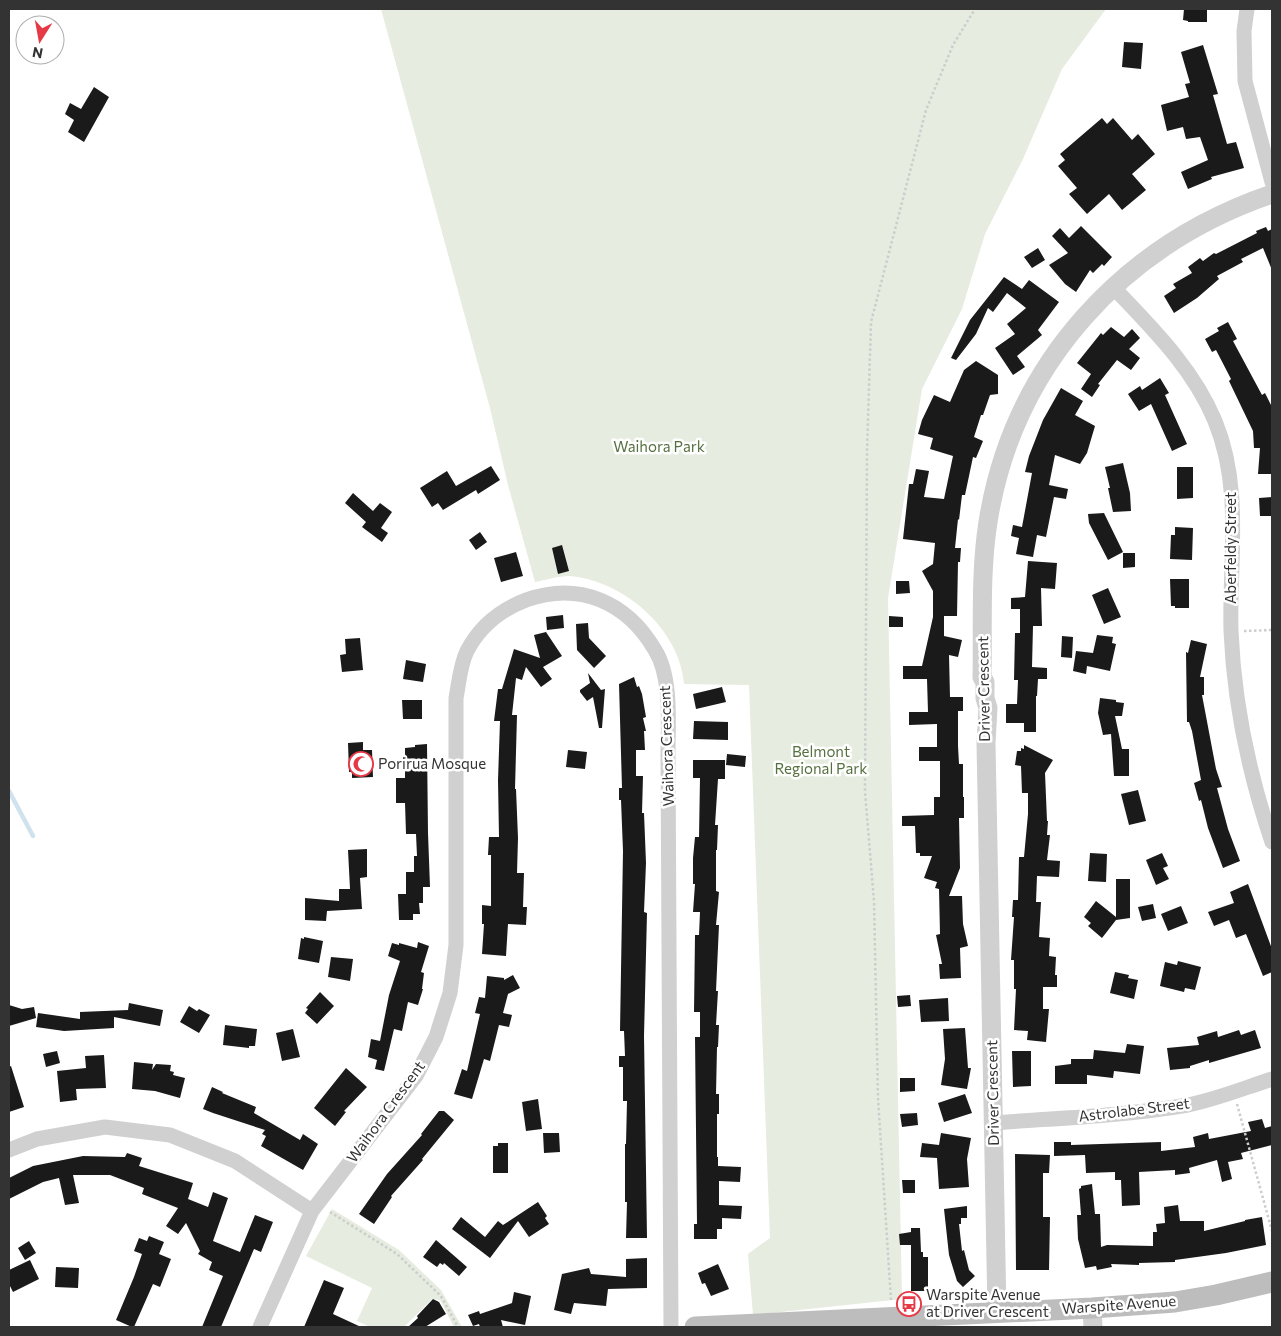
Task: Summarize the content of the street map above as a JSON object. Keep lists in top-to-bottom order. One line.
{"streets":{"main road":["Warspite Avenue"],"street":["Aberfeldy Street","Driver Crescent","Waihora Crescent","Astrolabe Street"]},"crossings":[["Aberfeldy Street","Driver Crescent"],["Driver Crescent","Astrolabe Street"],["Driver Crescent","Warspite Avenue"]],"parks":["Waihora Park","Belmont Regional Park"],"places":{"mosque":["Porirua Mosque"],"bus stop":["Warspite Avenue at Driver Crescent"]},"north":"bottom"}
